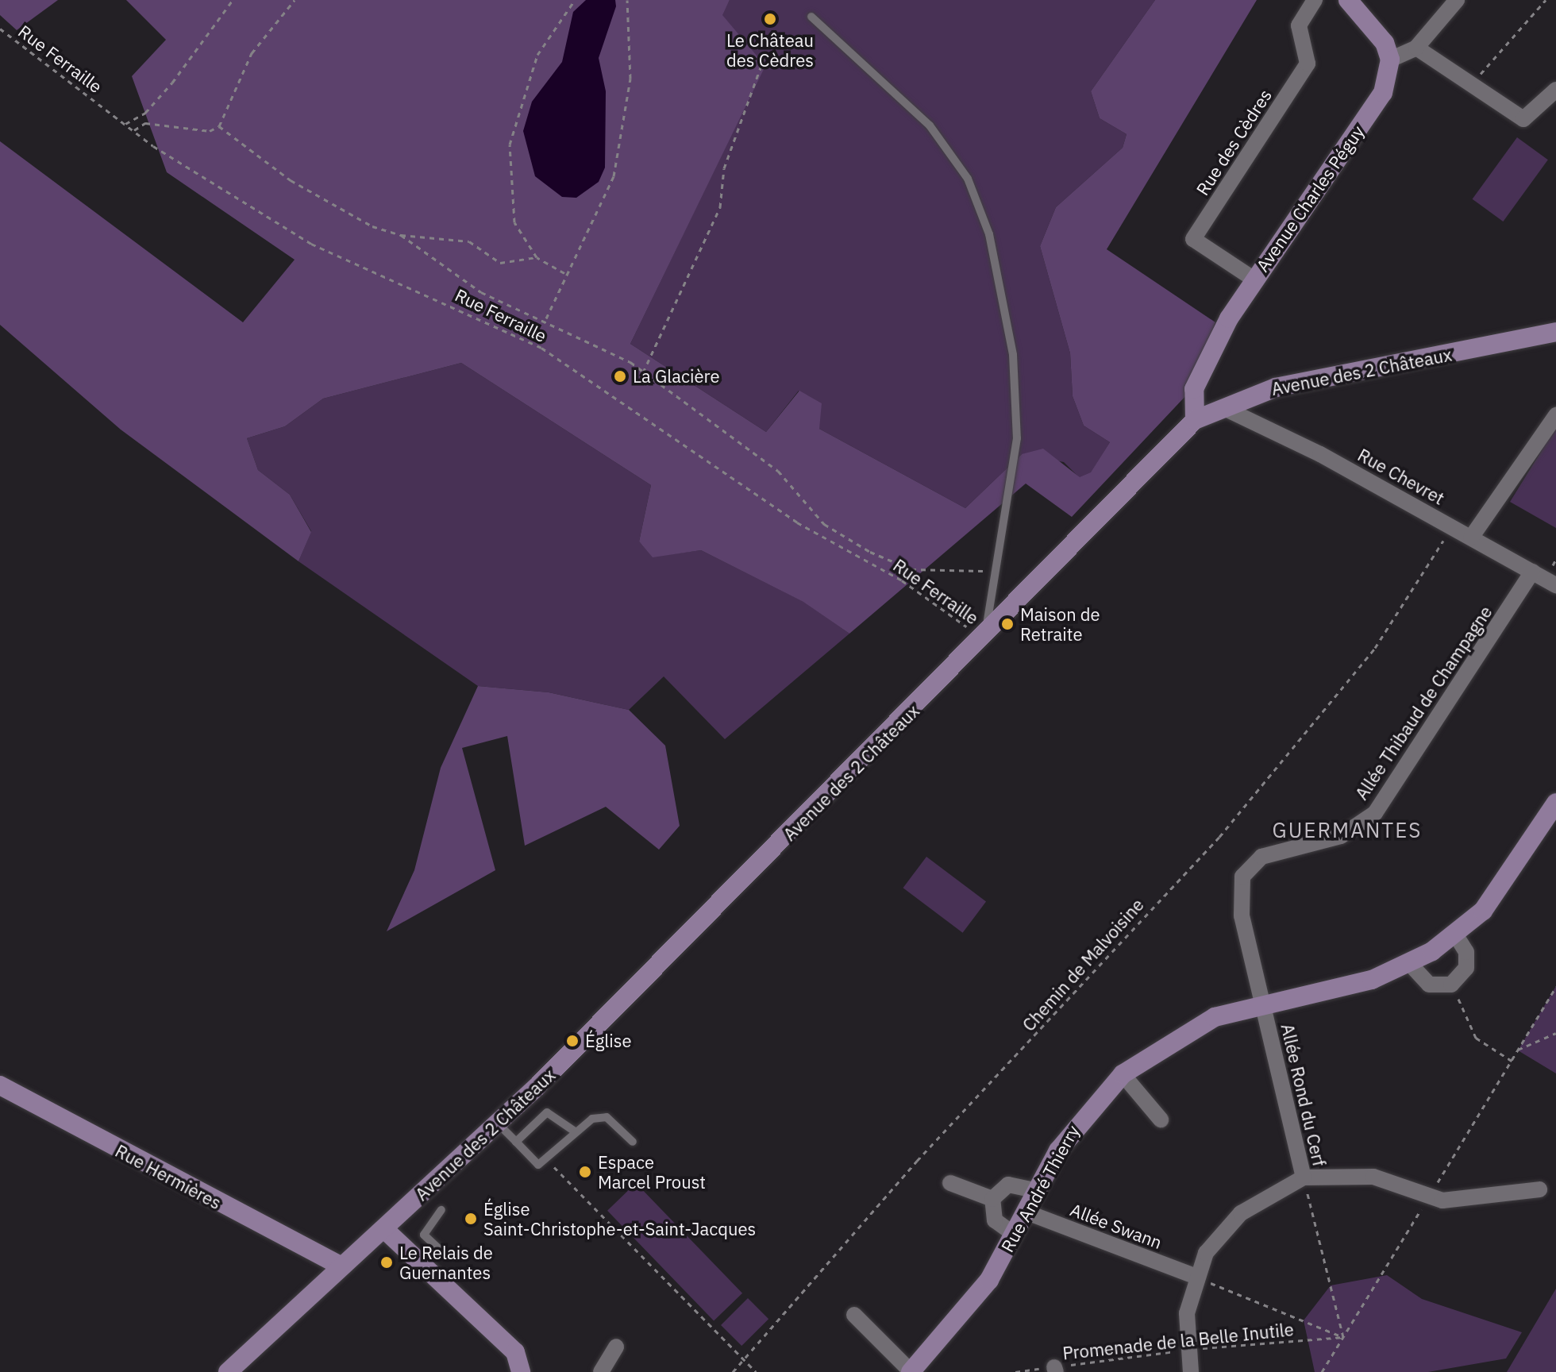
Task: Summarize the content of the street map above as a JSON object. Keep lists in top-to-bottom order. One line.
{"streets":{"main road":["Avenue Charles Péguy","Avenue des 2 Châteaux","Rue Hermières","Rue André Thierry"],"street":["Rue des Cèdres","Rue Chevret","Allée Thibaud de Champagne","Allée Rond du Cerf","Allée Swann"],"path":["Rue Ferraille","Chemin de Malvoisine","Promenade de la Belle Inutile"]},"crossings":[["Rue Ferraille","Avenue des 2 Châteaux"],["Rue des Cèdres","Avenue Charles Péguy"],["Avenue Charles Péguy","Avenue des 2 Châteaux"],["Avenue des 2 Châteaux","Rue Chevret"],["Avenue des 2 Châteaux","Rue Hermières"],["Rue Chevret","Allée Thibaud de Champagne"],["Rue Chevret","Chemin de Malvoisine"],["Allée Thibaud de Champagne","Allée Rond du Cerf"],["Allée Thibaud de Champagne","Rue André Thierry"],["Allée Rond du Cerf","Rue André Thierry"],["Allée Rond du Cerf","Allée Swann"],["Rue André Thierry","Allée Swann"]],"districts":["GUERMANTES"],"places":["Le Château des Cèdres","La Glacière","Maison de Retraite","Église","Espace Marcel Proust","Église Saint-Christophe-et-Saint-Jacques","Le Relais de Guernantes"]}
